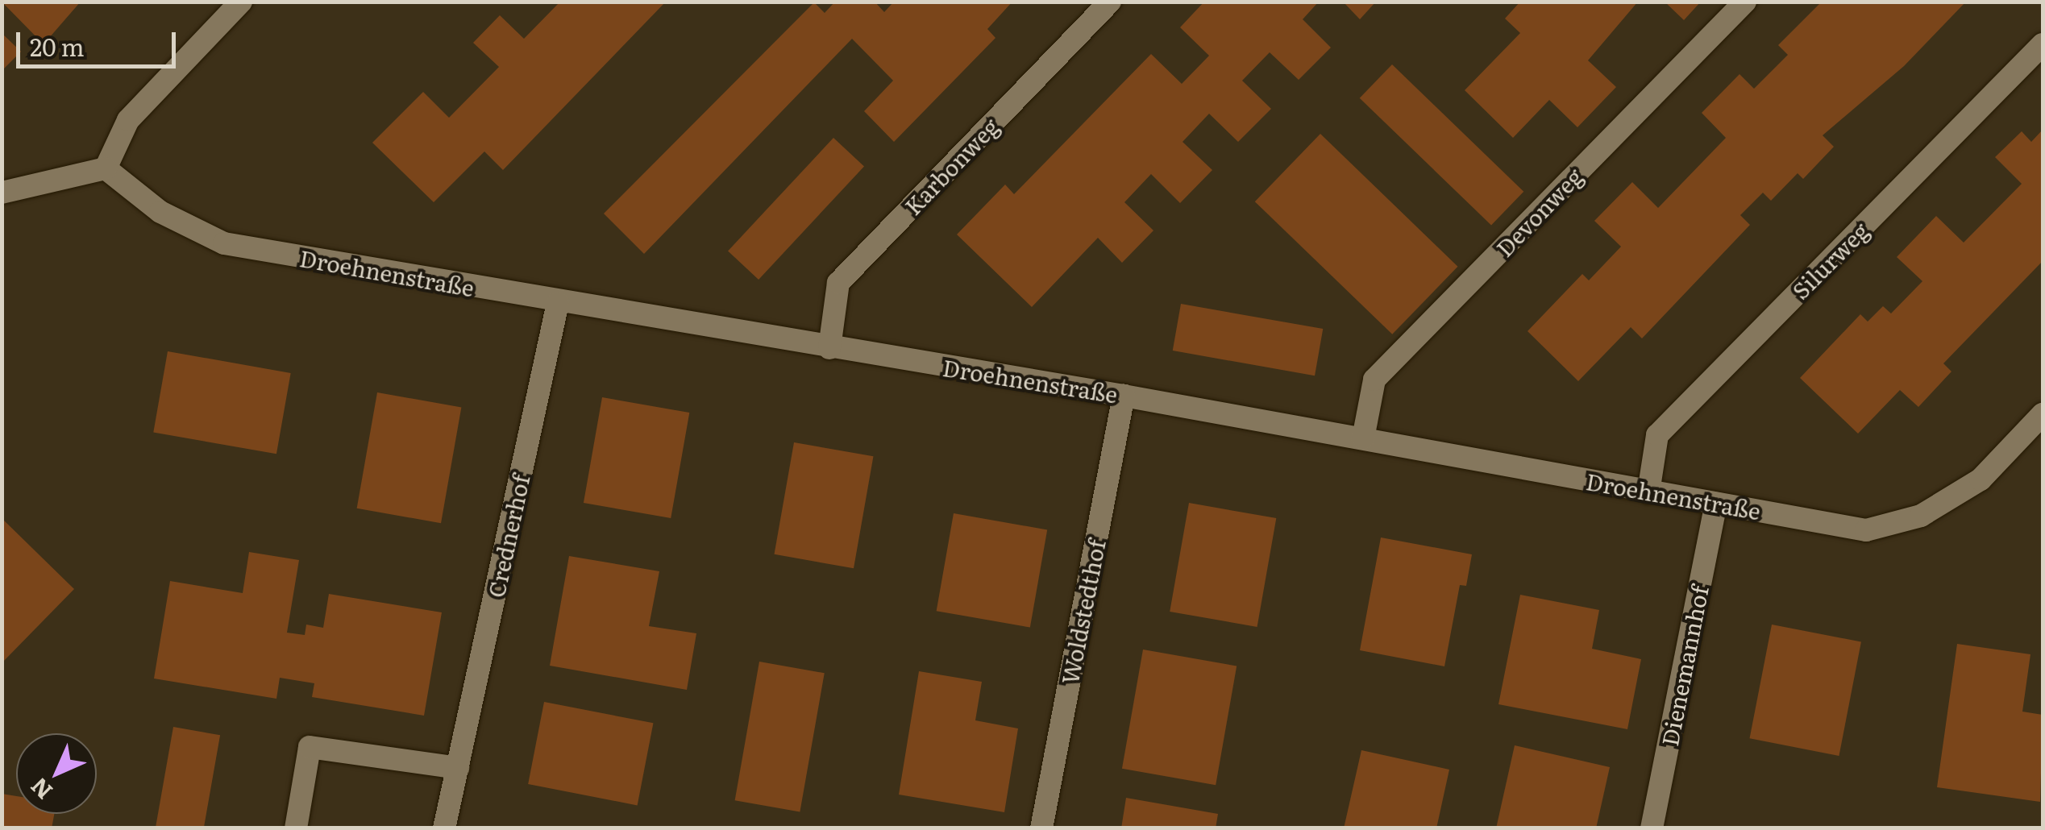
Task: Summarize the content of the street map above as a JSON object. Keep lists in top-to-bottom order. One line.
{"streets":{"street":["Karbonweg","Devonweg","Silurweg","Droehnenstraße","Crednerhof","Woldstedthof","Dienemannhof"]},"crossings":[["Karbonweg","Droehnenstraße"],["Devonweg","Droehnenstraße"],["Silurweg","Droehnenstraße"],["Droehnenstraße","Crednerhof"],["Droehnenstraße","Woldstedthof"],["Droehnenstraße","Dienemannhof"]],"scale_bar":"20 m","north":"bottom left"}
